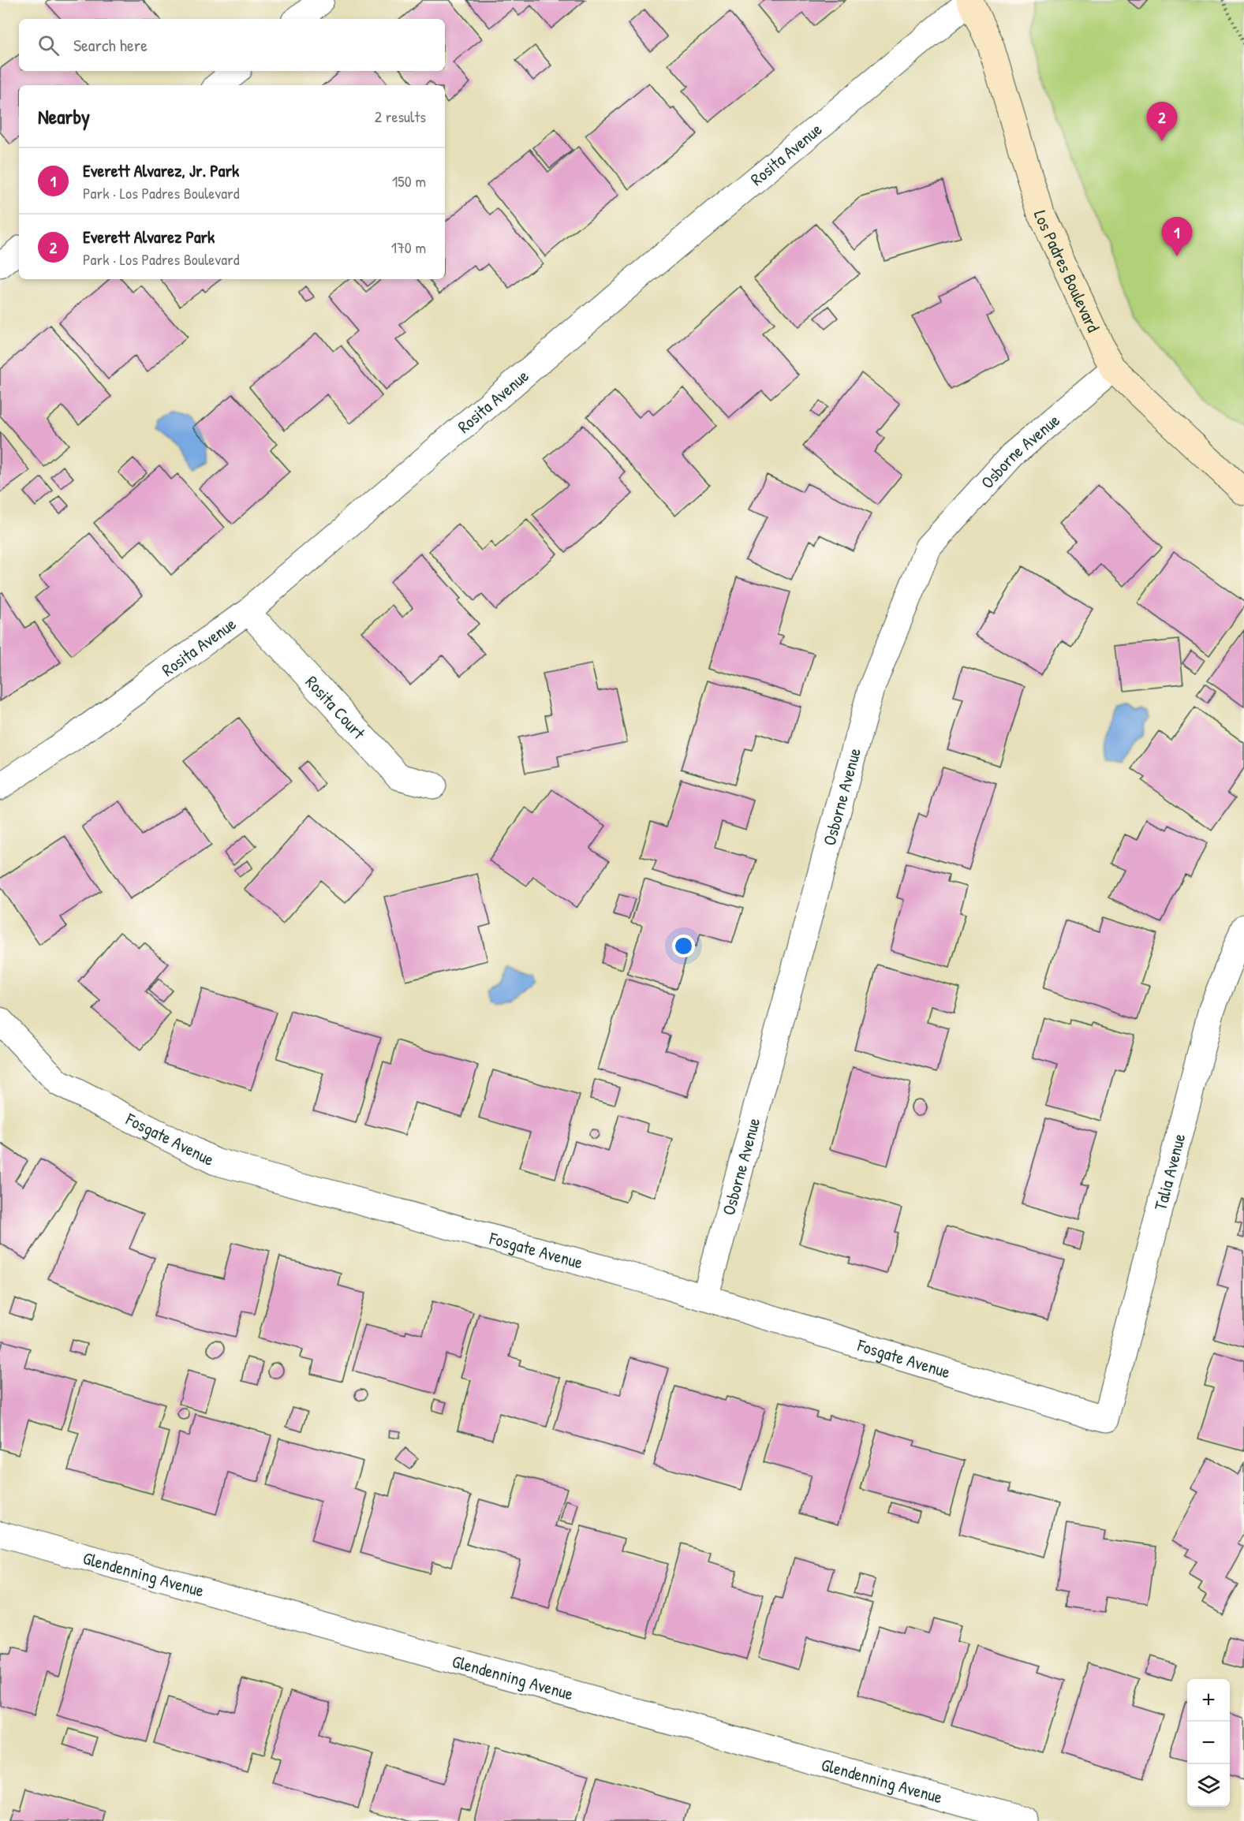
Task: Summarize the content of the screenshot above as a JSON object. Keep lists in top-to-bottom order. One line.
{"streets":{"street":["Rosita Avenue","Los Padres Boulevard","Osborne Avenue","Rosita Court","Fosgate Avenue","Talia Avenue","Glendenning Avenue"]},"crossings":[["Rosita Avenue","Los Padres Boulevard"],["Rosita Avenue","Rosita Court"],["Los Padres Boulevard","Osborne Avenue"],["Osborne Avenue","Fosgate Avenue"],["Fosgate Avenue","Talia Avenue"]],"page":{"search":"Search here","heading":["Nearby","2 results"],"pins":["2","1"],"list":[{"mark":"1","name":"Everett Alvarez, Jr. Park","note":"Park · Los Padres Boulevard","value":"150 m"},{"mark":"2","name":"Everett Alvarez Park","note":"Park · Los Padres Boulevard","value":"170 m"}],"map_buttons":["+","−"]}}
